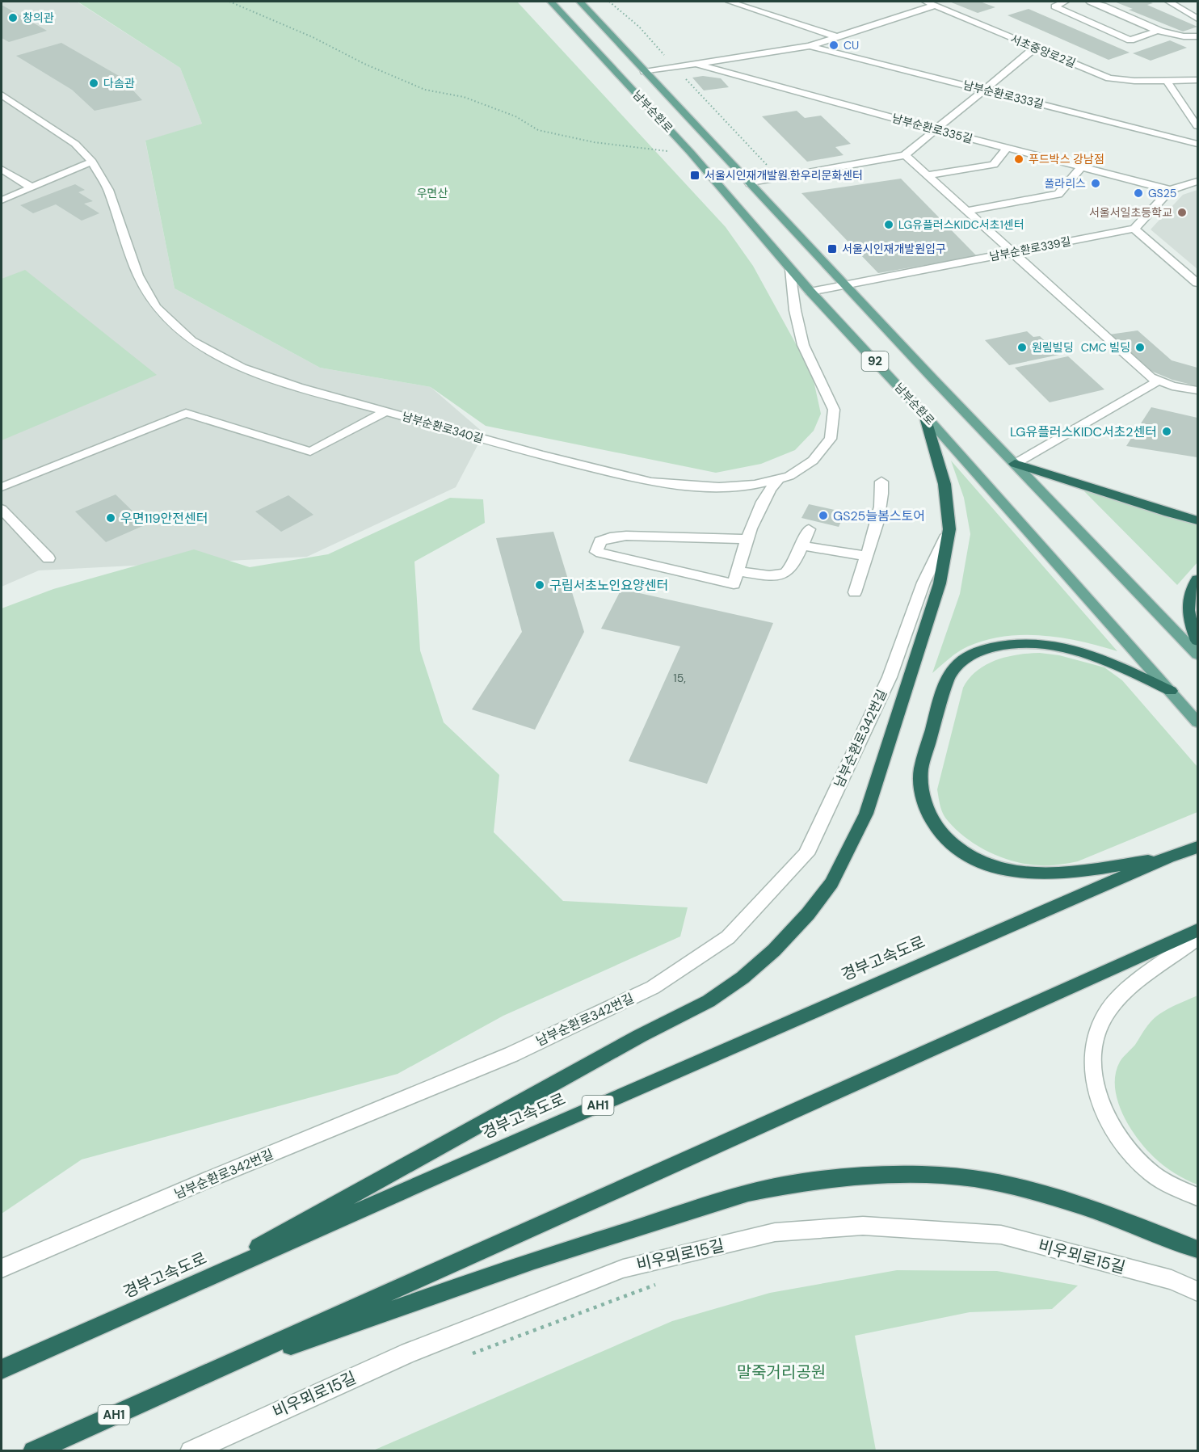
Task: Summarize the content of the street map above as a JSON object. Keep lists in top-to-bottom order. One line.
{"streets":{"highway":["경부고속도로","AH1"],"main road":["남부순환로","92"],"street":["서초중앙로2길","남부순환로333길","남부순환로335길","남부순환로339길","남부순환로340길","남부순환로342번길","비우뫼로15길"]},"crossings":[["서초중앙로2길","남부순환로333길"],["남부순환로333길","남부순환로"],["남부순환로333길","남부순환로335길"],["남부순환로","남부순환로339길"],["남부순환로","남부순환로340길"]],"parks":["우면산","말죽거리공원"],"places":{"other":["창의관","CU","다솜관","푸드박스 강남점","폴라리스","GS25","서울서일초등학교","LG유플러스KIDC서초1센터","원림빌딩","CMC 빌딩","LG유플러스KIDC서초2센터","GS25늘봄스토어","우면119안전센터","구립서초노인요양센터"],"transit":["서울시인재개발원.한우리문화센터","서울시인재개발원입구"]},"house_numbers":["15,"]}
